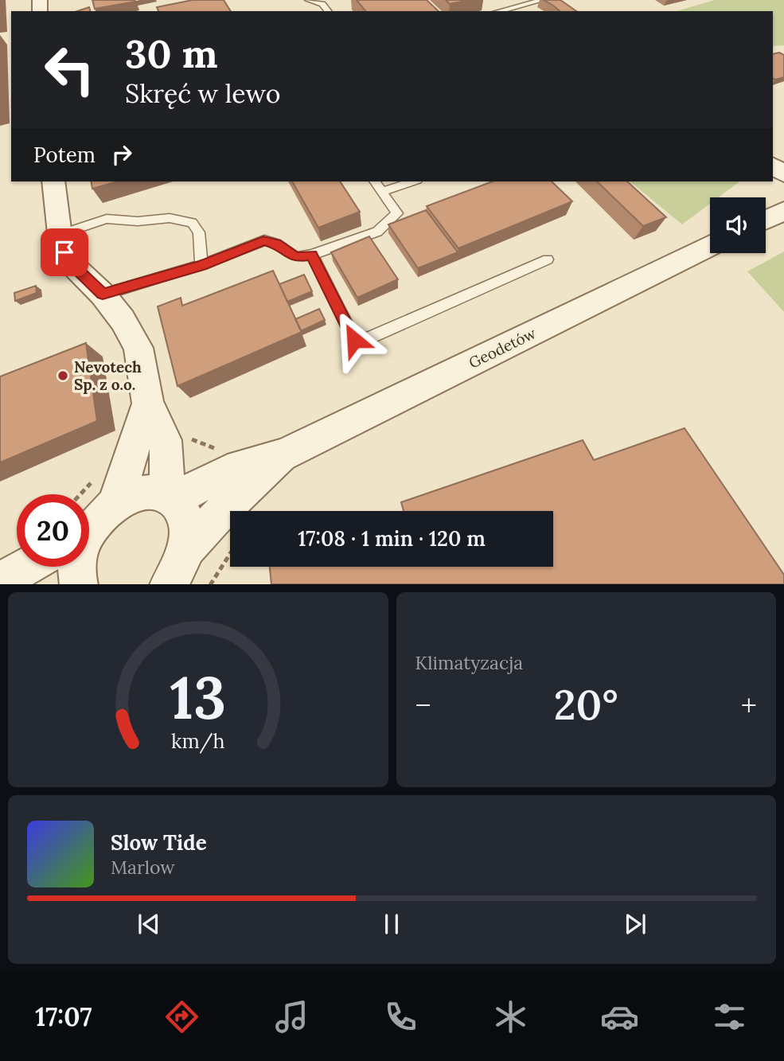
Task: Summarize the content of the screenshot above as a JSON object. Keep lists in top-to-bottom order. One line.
{"streets":{"street":["Geodetów"]},"places":["Nevotech Sp. z o.o."],"page":{"turn":["30 m","Skręć w lewo"],"then":"Potem","limit":"20","trip":"17:08 · 1 min · 120 m","tile":"Klimatyzacja","heat":["−","20°","+"],"song":["Slow Tide","Marlow"],"tabs":"17:07","gauge":["13","km/h"]}}
